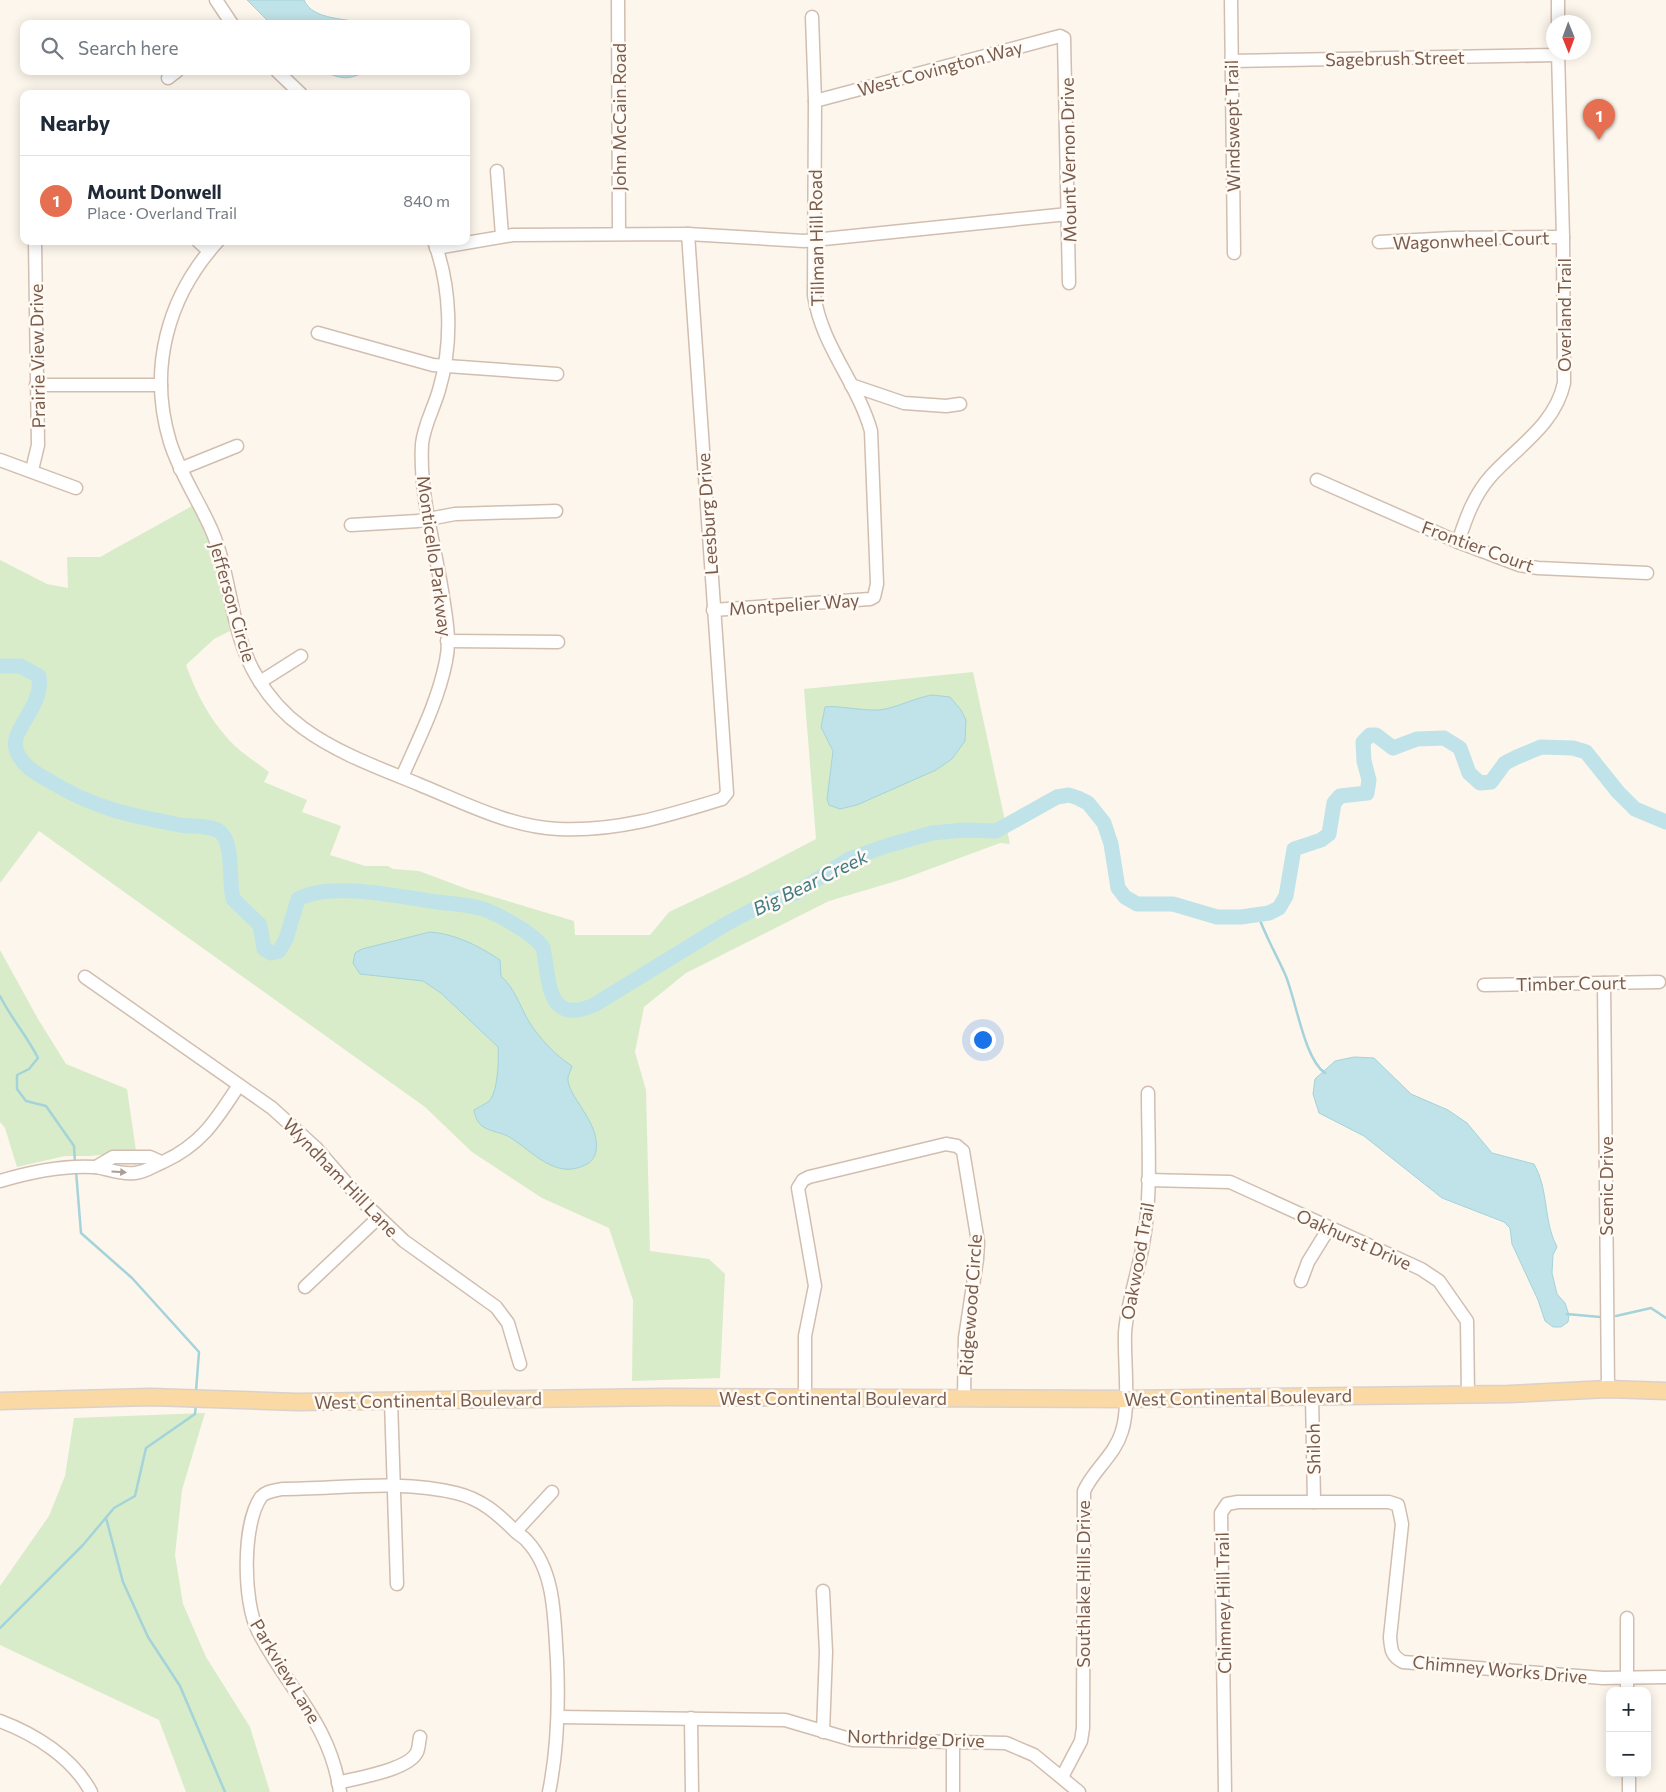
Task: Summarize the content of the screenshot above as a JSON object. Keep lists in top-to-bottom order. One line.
{"streets":{"main road":["West Continental Boulevard"],"street":["Sagebrush Street","West Covington Way","John McCain Road","Windswept Trail","Mount Vernon Drive","Tillman Hill Road","Wagonwheel Court","Overland Trail","Prairie View Drive","Leesburg Drive","Frontier Court","Monticello Parkway","Jefferson Circle","Montpelier Way","Timber Court","Wyndham Hill Lane","Scenic Drive","Oakhurst Drive","Oakwood Trail","Ridgewood Circle","Shiloh","Southlake Hills Drive","Chimney Hill Trail","Chimney Works Drive","Parkview Lane","Northridge Drive"]},"crossings":[["Sagebrush Street","Windswept Trail"],["West Covington Way","Mount Vernon Drive"],["West Covington Way","Tillman Hill Road"],["Tillman Hill Road","Montpelier Way"],["Wagonwheel Court","Overland Trail"],["Overland Trail","Frontier Court"],["Leesburg Drive","Jefferson Circle"],["Leesburg Drive","Montpelier Way"],["Monticello Parkway","Jefferson Circle"],["Timber Court","Scenic Drive"],["Scenic Drive","West Continental Boulevard"],["Oakhurst Drive","Oakwood Trail"],["Oakhurst Drive","West Continental Boulevard"],["Oakwood Trail","West Continental Boulevard"],["Oakwood Trail","Southlake Hills Drive"],["Ridgewood Circle","West Continental Boulevard"],["West Continental Boulevard","Shiloh"],["West Continental Boulevard","Southlake Hills Drive"],["Shiloh","Chimney Hill Trail"],["Shiloh","Chimney Works Drive"],["Southlake Hills Drive","Northridge Drive"],["Chimney Hill Trail","Chimney Works Drive"]],"water":["Big Bear Creek"],"north":"bottom","page":{"search":"Search here","heading":"Nearby","pins":"1","list":[{"mark":"1","name":"Mount Donwell","note":"Place · Overland Trail","value":"840 m"}],"map_buttons":["+","−"]}}
